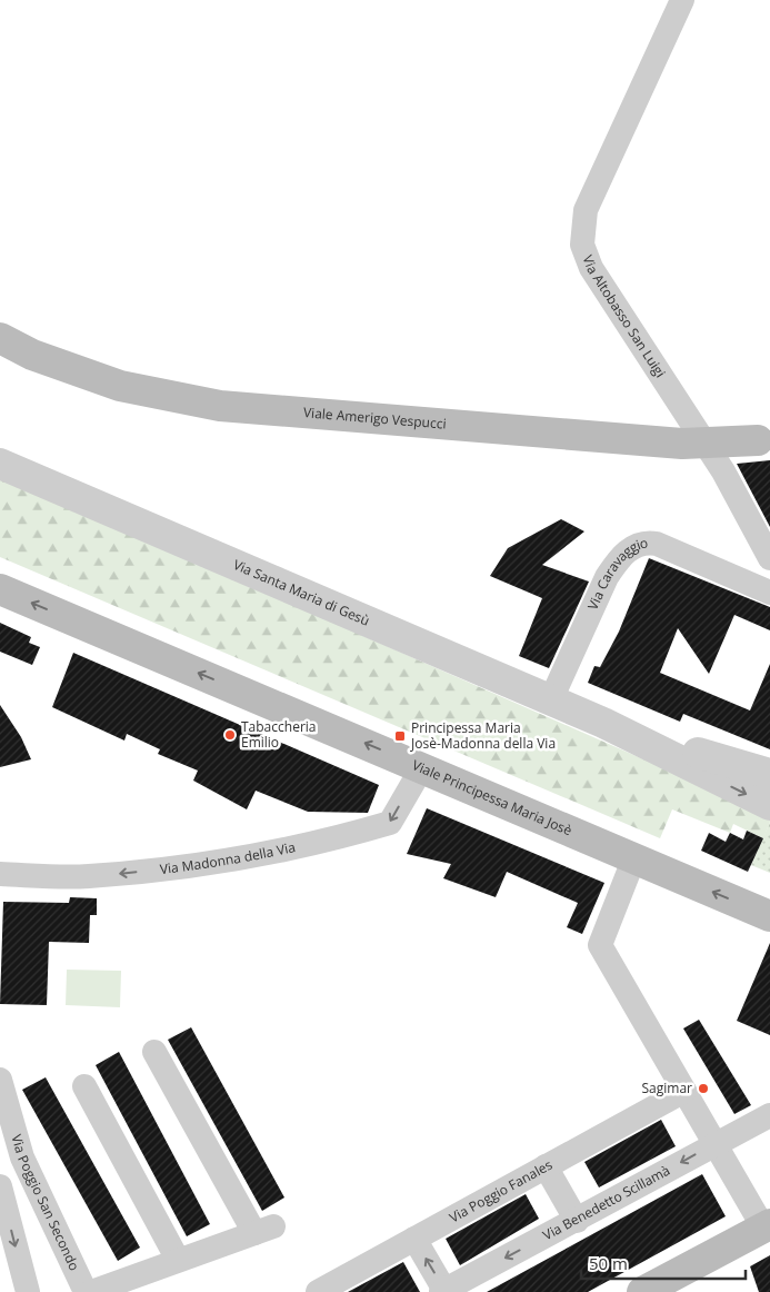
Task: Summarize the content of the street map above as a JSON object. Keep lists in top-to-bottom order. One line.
{"streets":{"main road":["Viale Amerigo Vespucci","Viale Principessa Maria Josè"],"street":["Via Altobasso San Luigi","Via Caravaggio","Via Santa Maria di Gesù","Via Madonna della Via","Via Poggio Fanales","Via Poggio San Secondo","Via Benedetto Scillamà"]},"crossings":[["Via Caravaggio","Via Santa Maria di Gesù"],["Viale Principessa Maria Josè","Via Madonna della Via"]],"one_way":["Viale Principessa Maria Josè","Via Madonna della Via","Via Benedetto Scillamà"],"places":{"other":["Tabaccheria Emilio","Sagimar"],"transit":["Principessa Maria Josè-Madonna della Via"]},"scale_bar":"50 m"}
